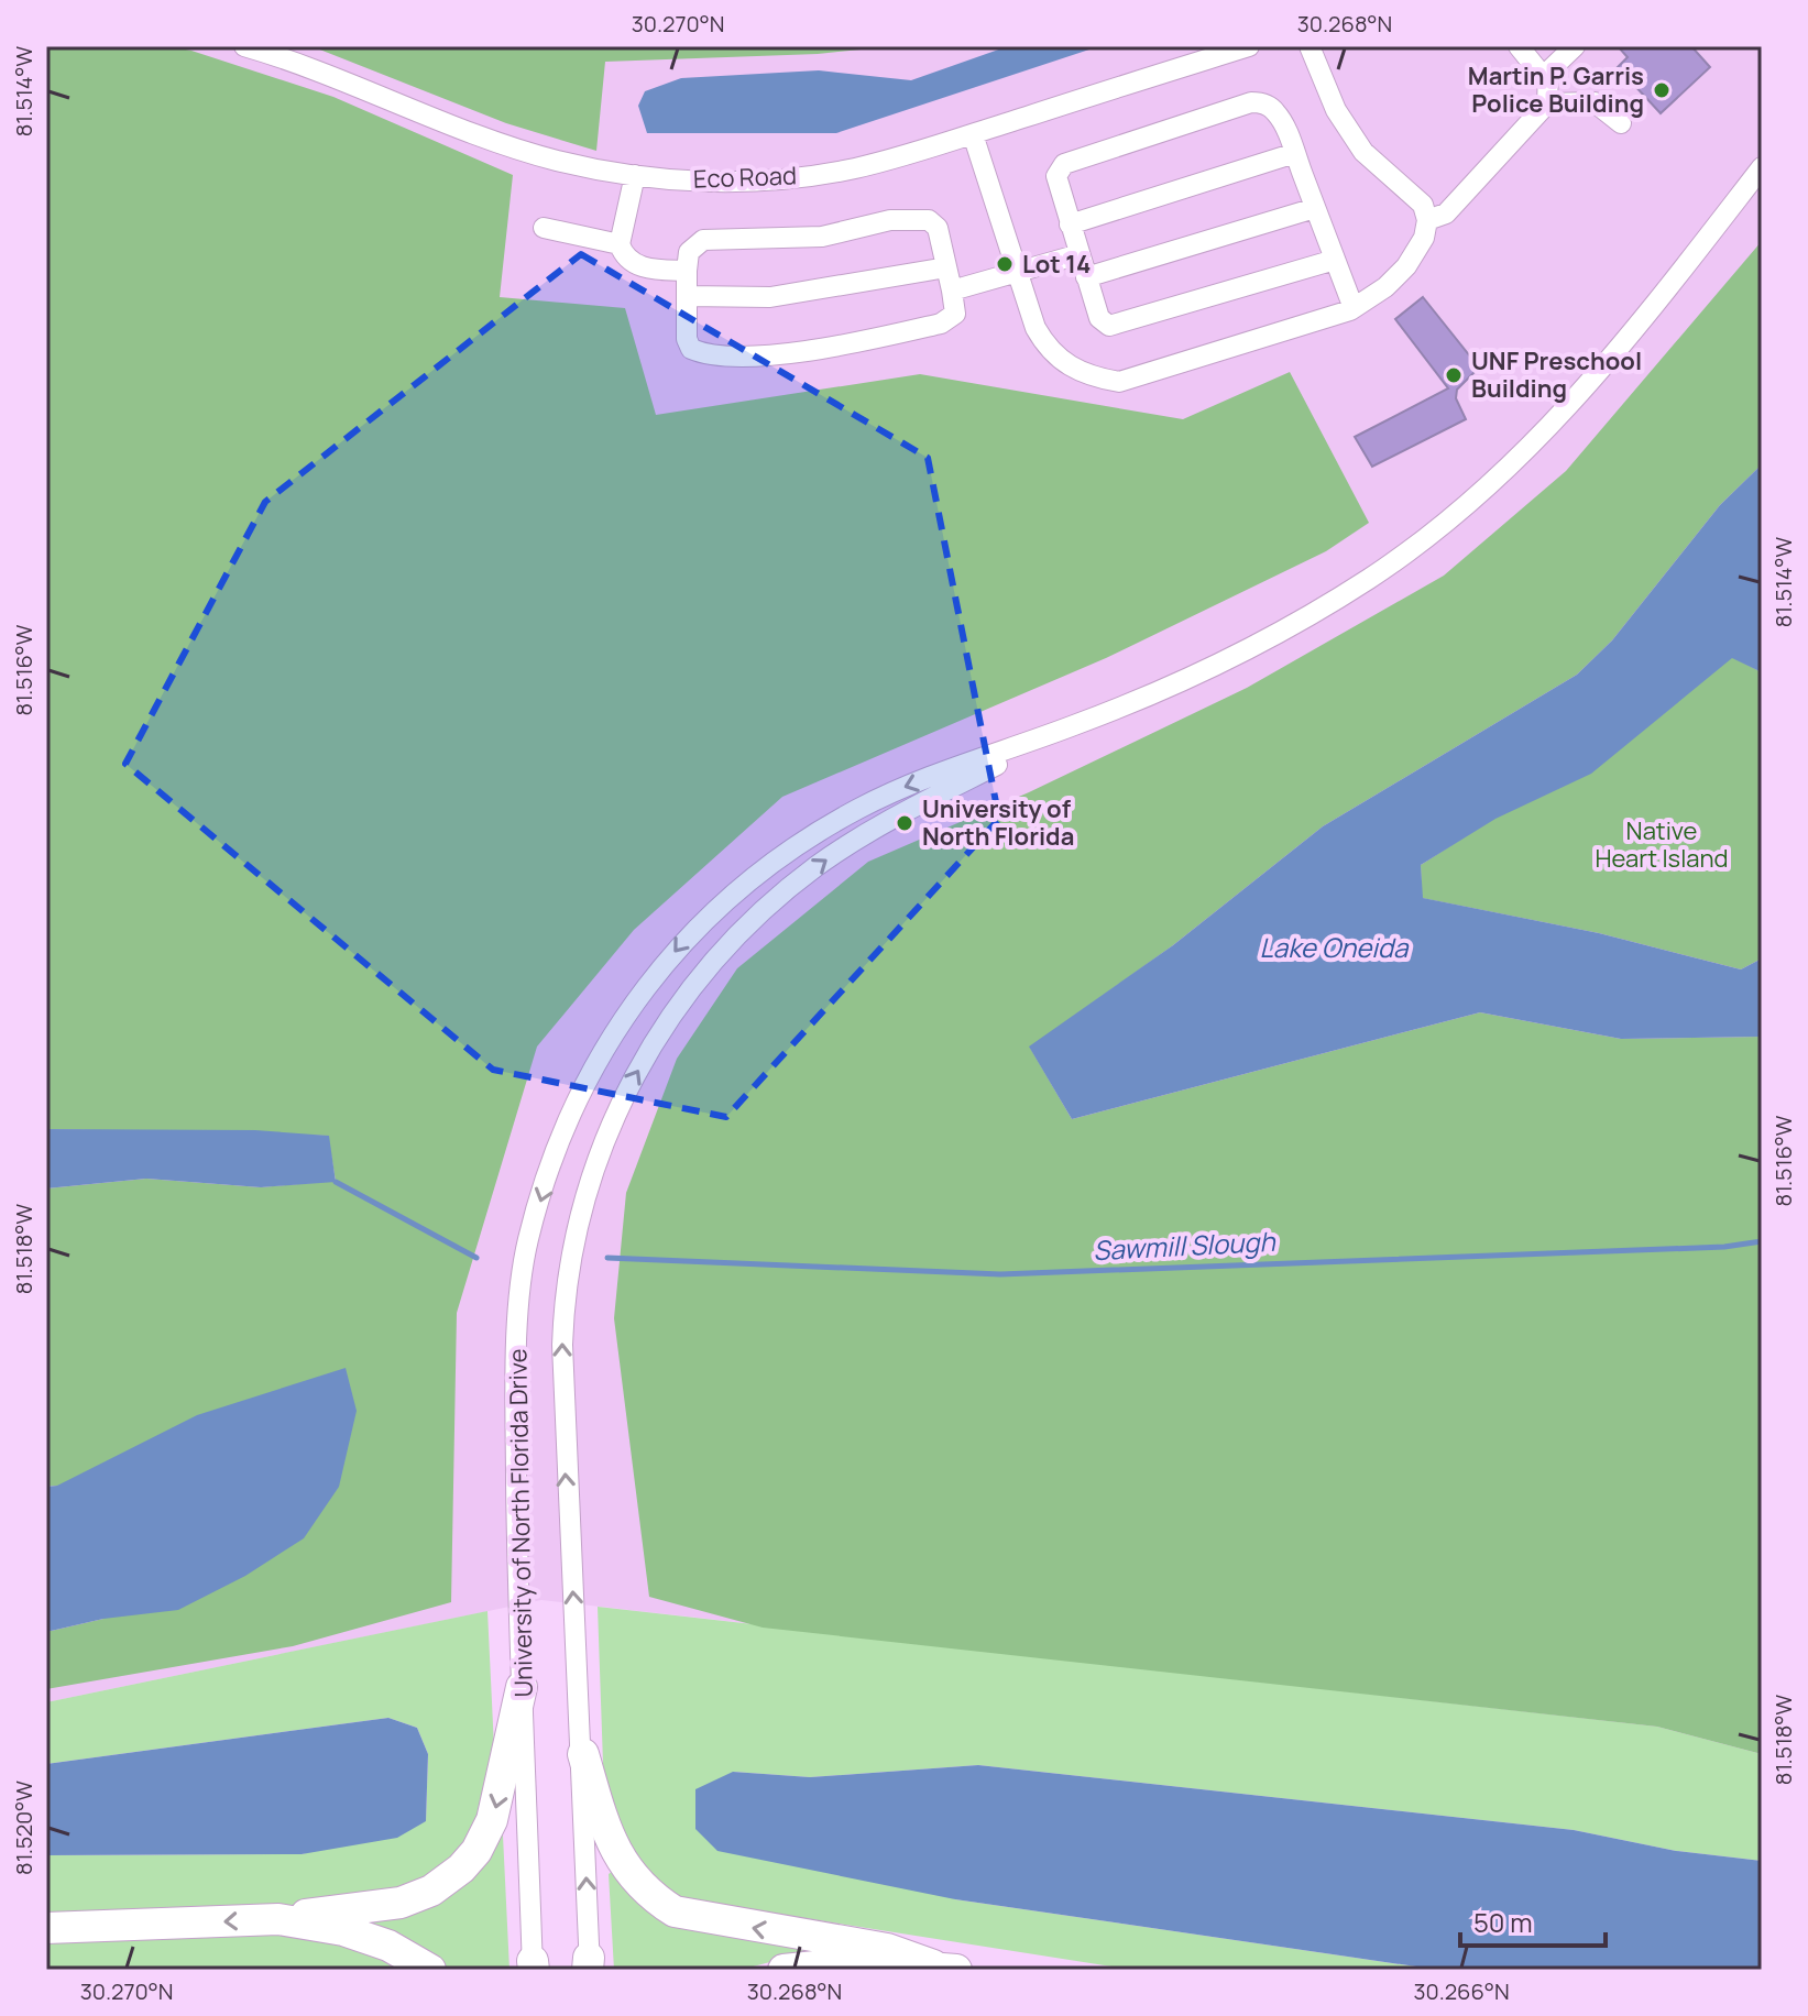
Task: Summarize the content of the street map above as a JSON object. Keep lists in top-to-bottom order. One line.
{"streets":{"street":["Eco Road","University of North Florida Drive"]},"water":["Lake Oneida","Sawmill Slough"],"parks":["Native Heart Island"],"places":["Martin P. Garris Police Building","Lot 14","UNF Preschool Building","University of North Florida"],"scale_bar":"50 m","coordinates":["30.270°N","30.268°N","81.514°W","81.516°W","81.518°W","81.520°W","30.266°N"]}
